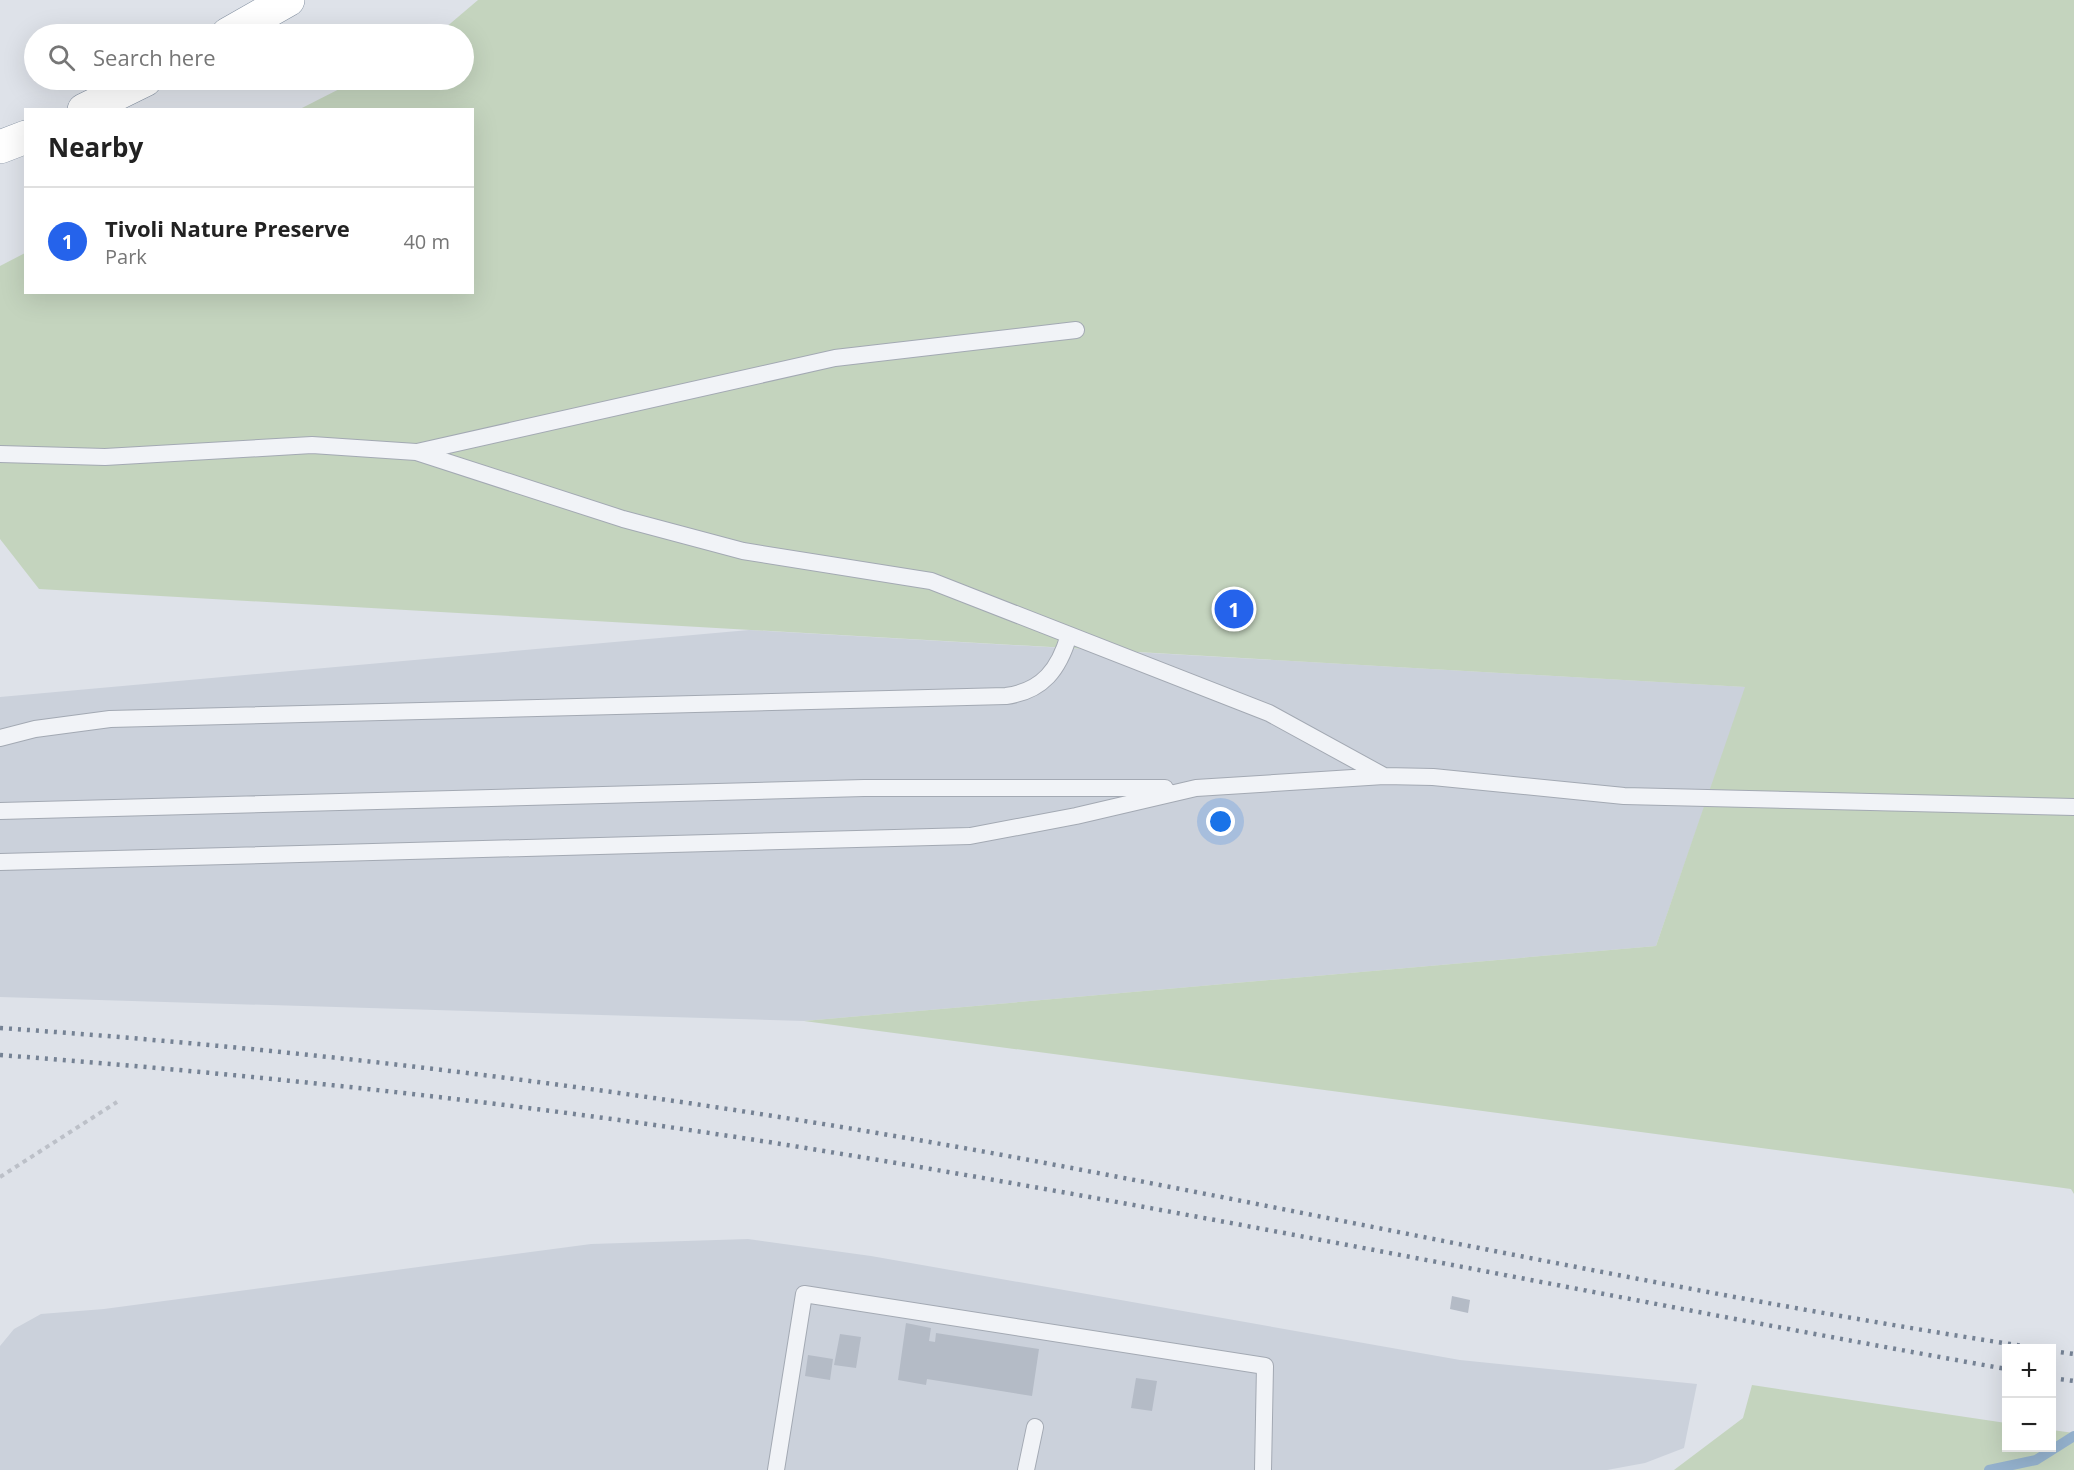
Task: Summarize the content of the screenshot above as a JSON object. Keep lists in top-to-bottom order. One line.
{"page":{"search":"Search here","heading":"Nearby","list":[{"mark":"1","name":"Tivoli Nature Preserve","note":"Park","value":"40 m"}],"pins":"1","map_buttons":["+","−"]}}
